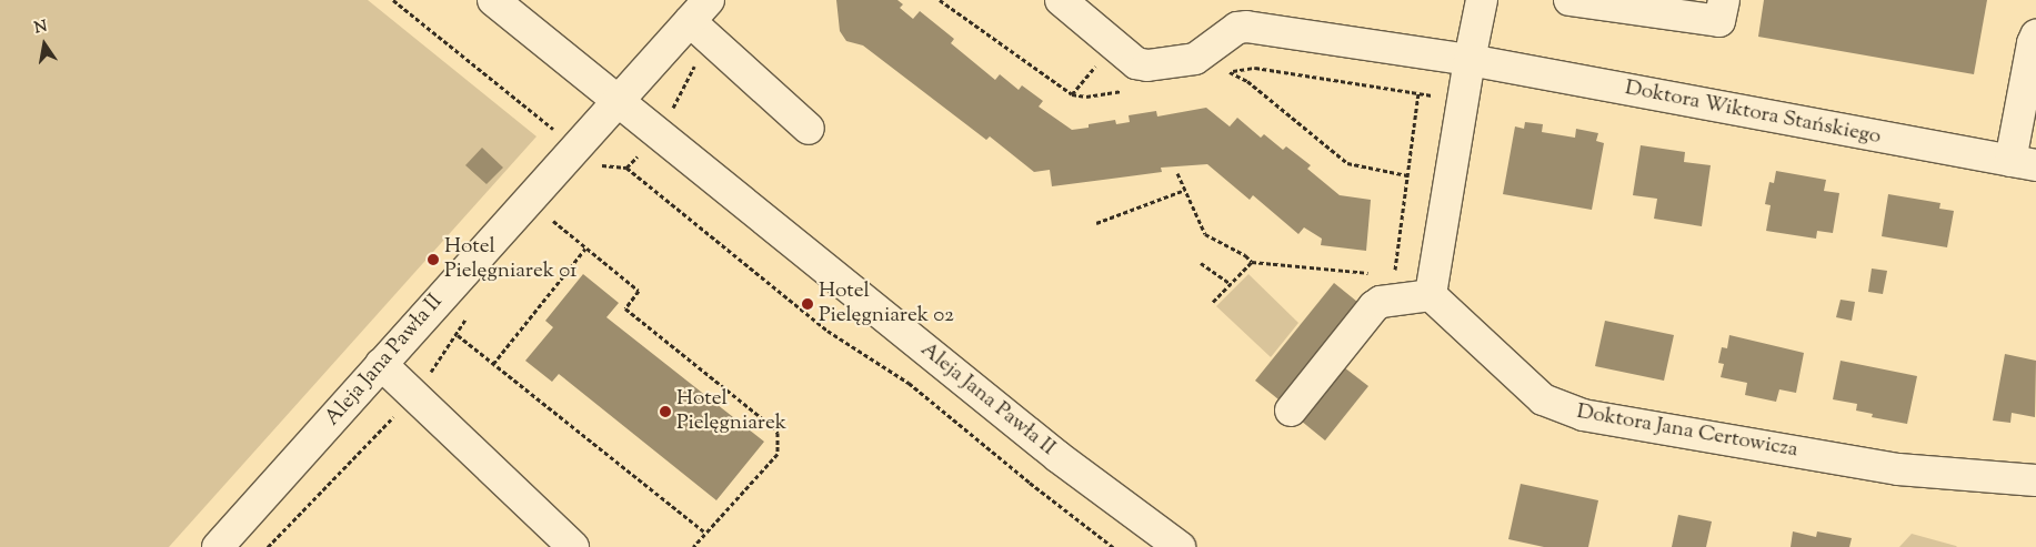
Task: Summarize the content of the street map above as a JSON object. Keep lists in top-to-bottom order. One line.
{"streets":{"street":["Doktora Wiktora Stańskiego","Aleja Jana Pawła II","Doktora Jana Certowicza"]},"places":["Hotel Pielęgniarek 01","Hotel Pielęgniarek 02","Hotel Pielęgniarek"],"north":"top"}
